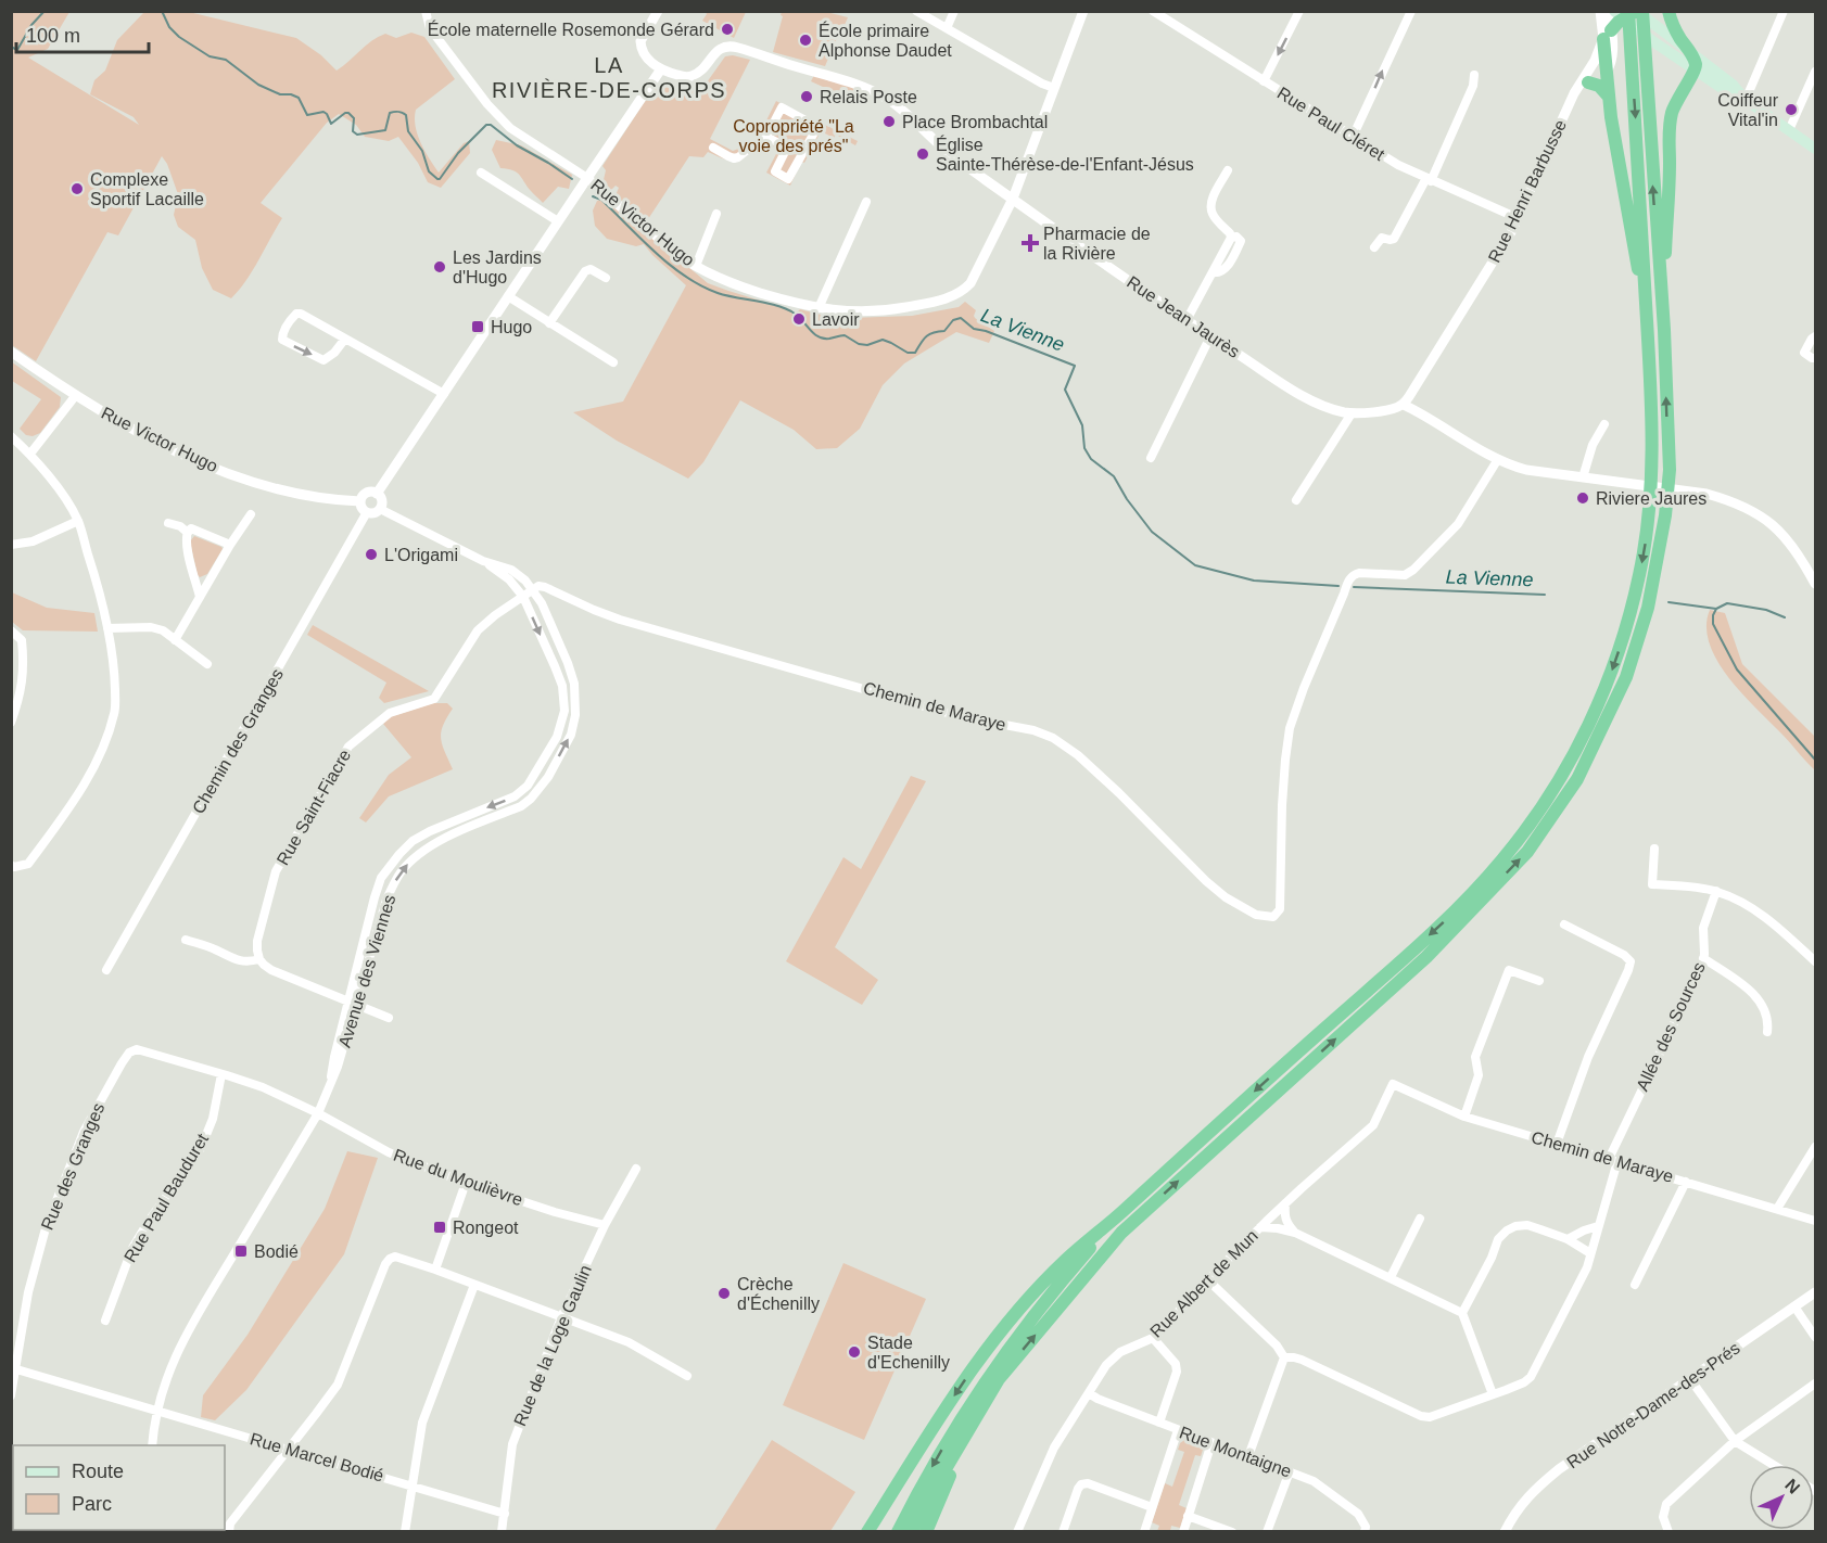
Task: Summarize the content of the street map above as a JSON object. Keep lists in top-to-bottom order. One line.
{"streets":{"street":["Rue Paul Cléret","Rue Henri Barbusse","Rue Victor Hugo","Rue Jean Jaurès","Chemin de Maraye","Chemin des Granges","Rue Saint-Fiacre","Avenue des Viennes","Allée des Sources","Rue des Granges","Rue du Moulièvre","Rue Paul Bauduret","Rue Albert de Mun","Rue de la Loge Gaulin","Rue Notre-Dame-des-Prés","Rue Montaigne","Rue Marcel Bodié"]},"crossings":[["Rue Paul Cléret","Rue Henri Barbusse"],["Rue Henri Barbusse","Rue Jean Jaurès"],["Rue Victor Hugo","Rue Jean Jaurès"],["Rue Victor Hugo","Chemin des Granges"],["Rue Victor Hugo","Avenue des Viennes"],["Chemin de Maraye","Rue Saint-Fiacre"],["Chemin de Maraye","Avenue des Viennes"],["Chemin de Maraye","Allée des Sources"],["Chemin de Maraye","Rue Albert de Mun"],["Chemin des Granges","Avenue des Viennes"],["Rue Saint-Fiacre","Avenue des Viennes"],["Avenue des Viennes","Rue des Granges"],["Avenue des Viennes","Rue du Moulièvre"],["Avenue des Viennes","Rue Marcel Bodié"],["Rue des Granges","Rue du Moulièvre"],["Rue des Granges","Rue Paul Bauduret"],["Rue des Granges","Rue Marcel Bodié"],["Rue du Moulièvre","Rue de la Loge Gaulin"],["Rue Albert de Mun","Rue Montaigne"],["Rue de la Loge Gaulin","Rue Marcel Bodié"]],"districts":["LA RIVIÈRE-DE-CORPS"],"water":["La Vienne"],"parks":["Copropriété \"La voie des prés\""],"places":{"other":["École maternelle Rosemonde Gérard","École primaire Alphonse Daudet","Relais Poste","Coiffeur Vital'in","Place Brombachtal","Église Sainte-Thérèse-de-l'Enfant-Jésus","Complexe Sportif Lacaille","Les Jardins d'Hugo","Lavoir","Riviere Jaures","L'Origami","Crèche d'Échenilly","Stade d'Echenilly"],"health":["Pharmacie de la Rivière"],"transit":["Hugo","Rongeot","Bodié"]},"legend":["Route","Parc"],"scale_bar":"100 m","north":"top right"}
